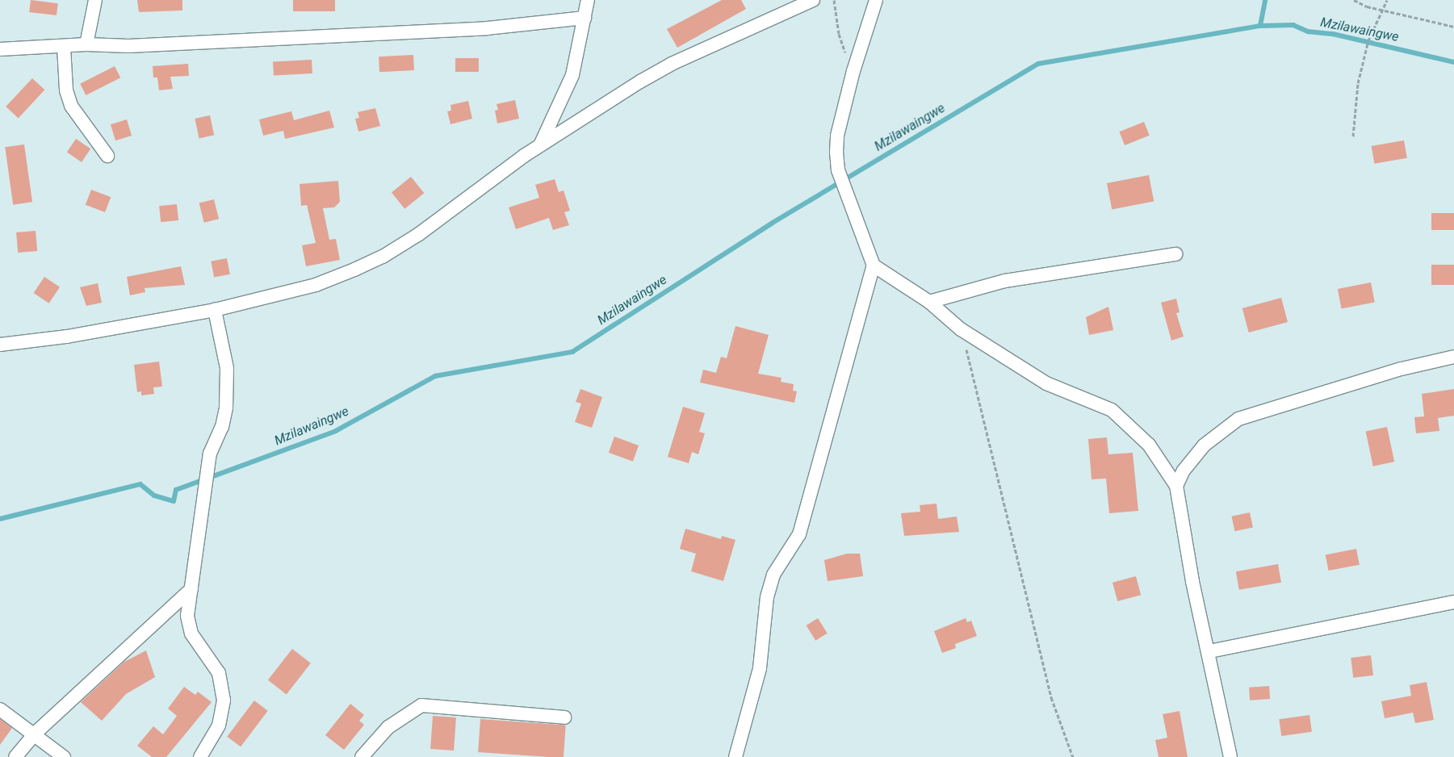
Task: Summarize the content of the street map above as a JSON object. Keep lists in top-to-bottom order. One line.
{"water":["Mzilawaingwe"]}
